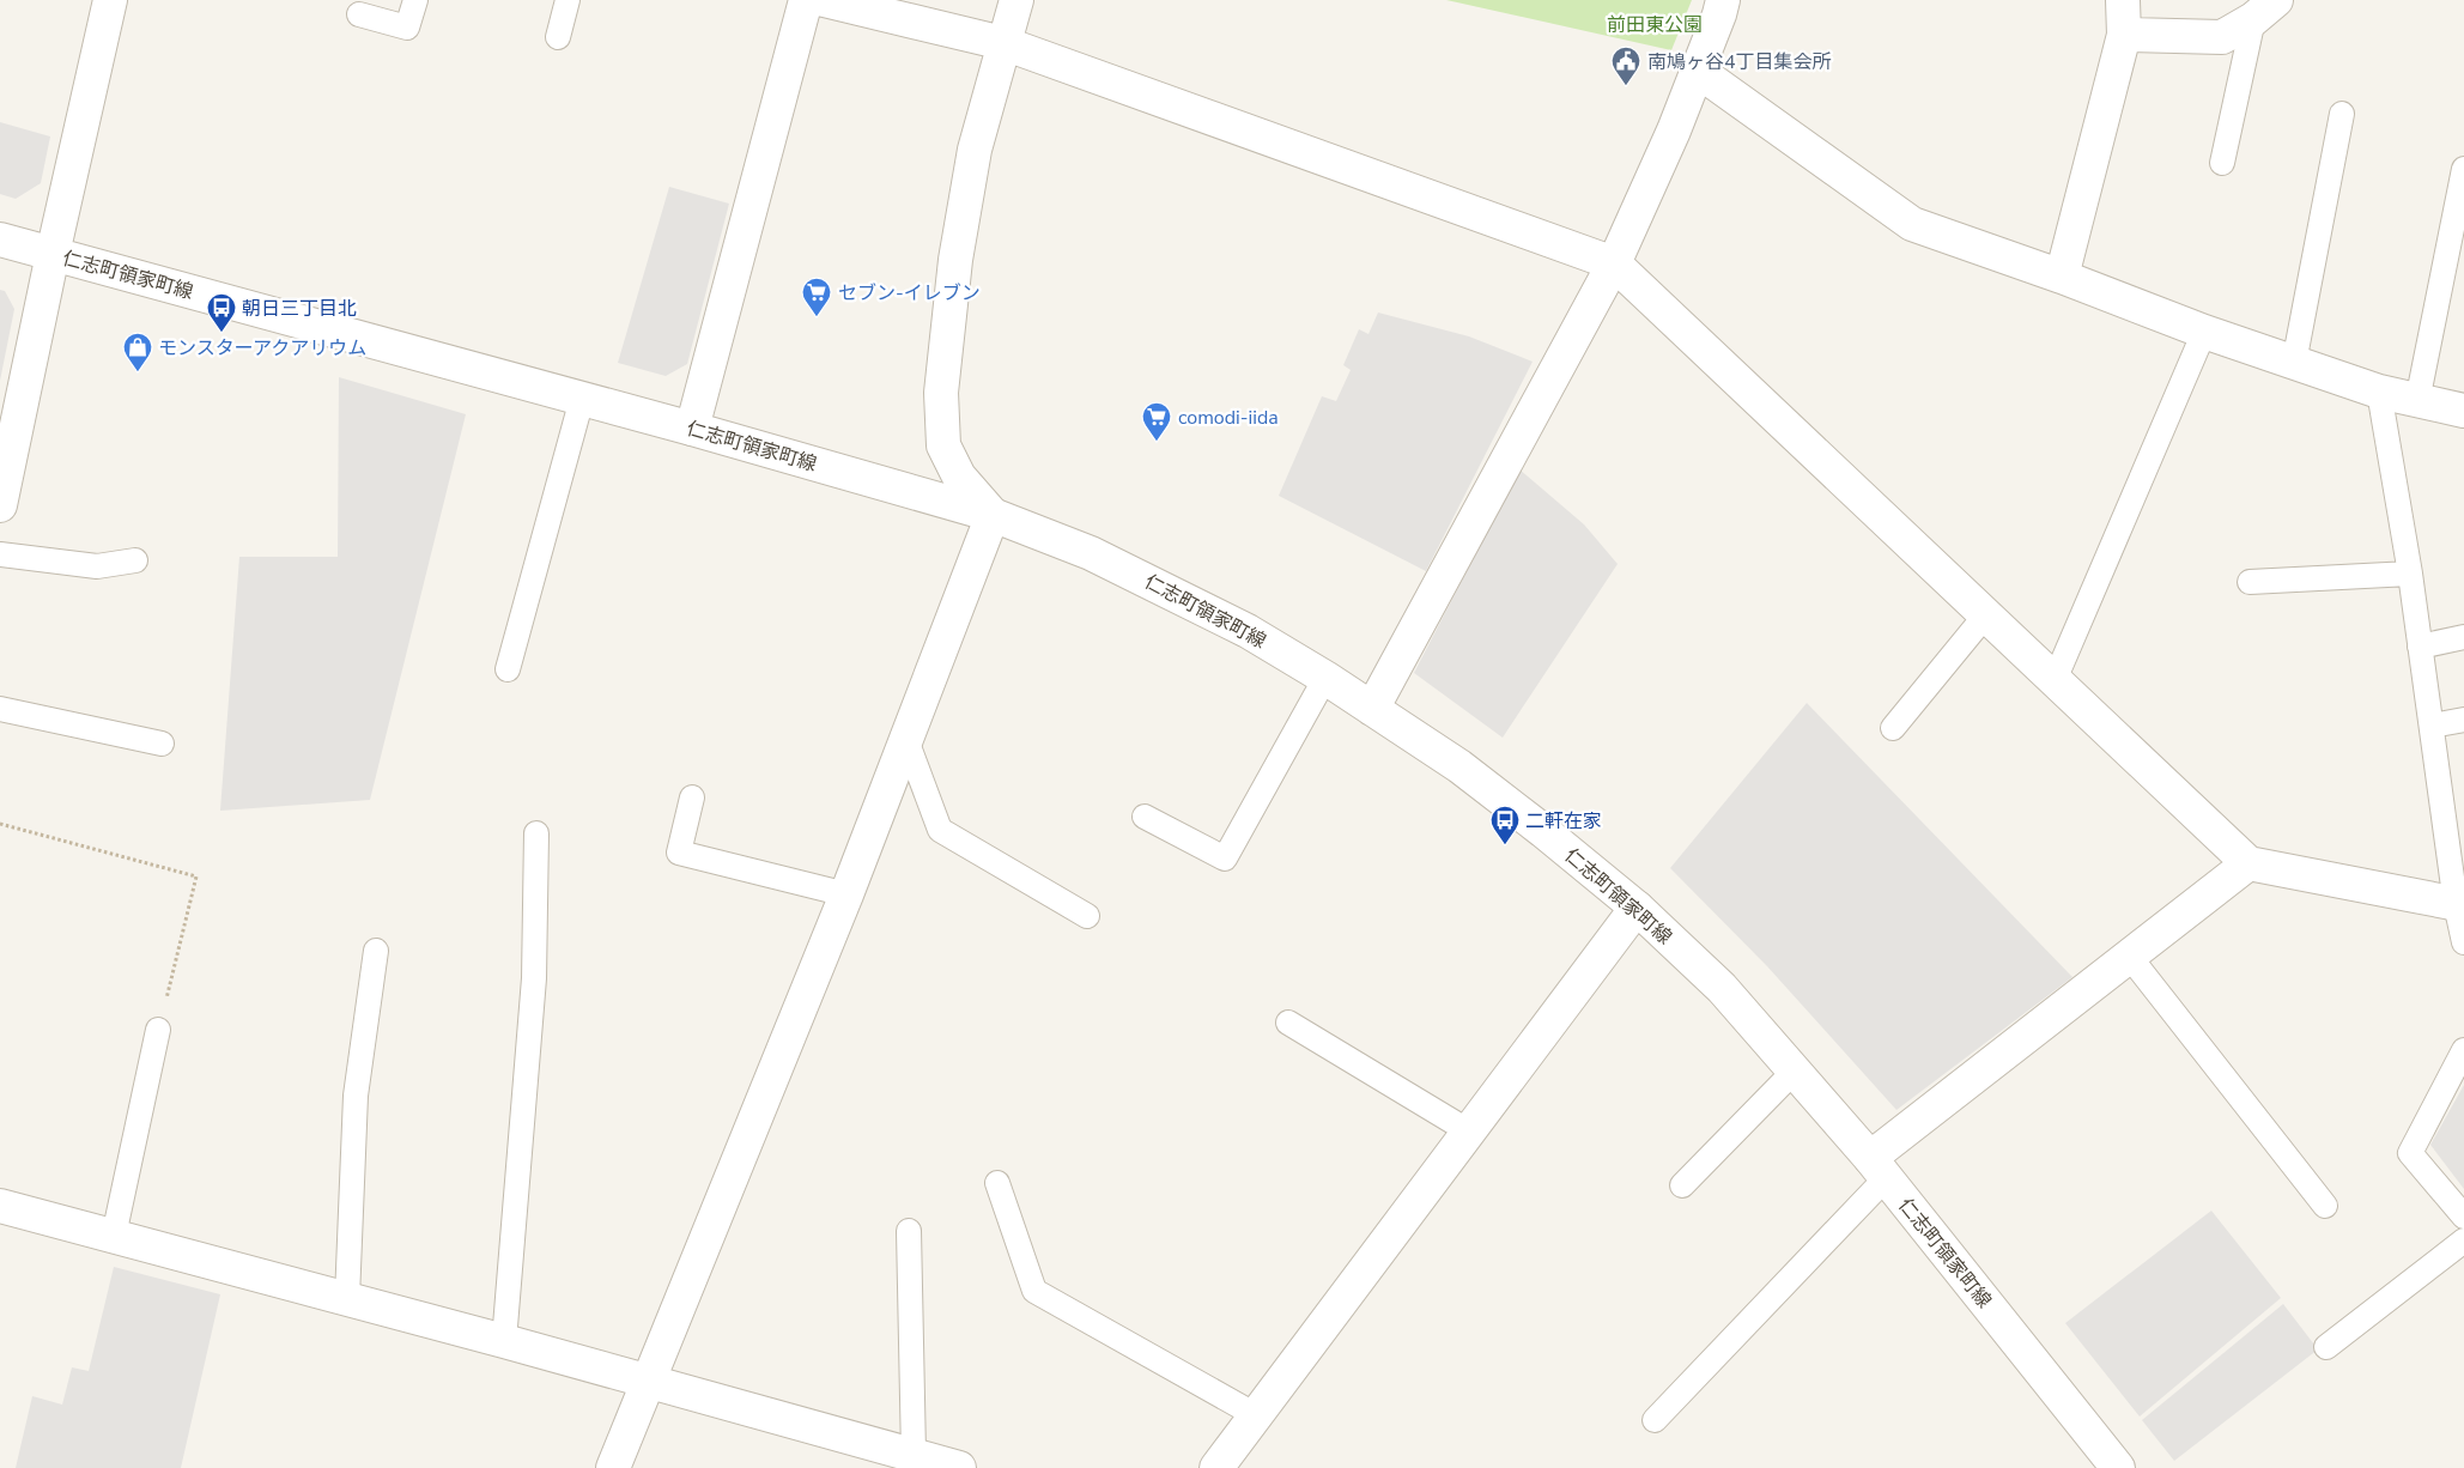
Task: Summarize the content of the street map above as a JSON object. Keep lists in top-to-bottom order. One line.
{"streets":{"street":["仁志町領家町線"]},"parks":["前田東公園"],"places":{"public building":["南鳩ヶ谷4丁目集会所"],"supermarket":["セブン-イレブン","comodi-iida"],"bus stop":["朝日三丁目北","二軒在家"],"shop":["モンスターアクアリウム"]}}
